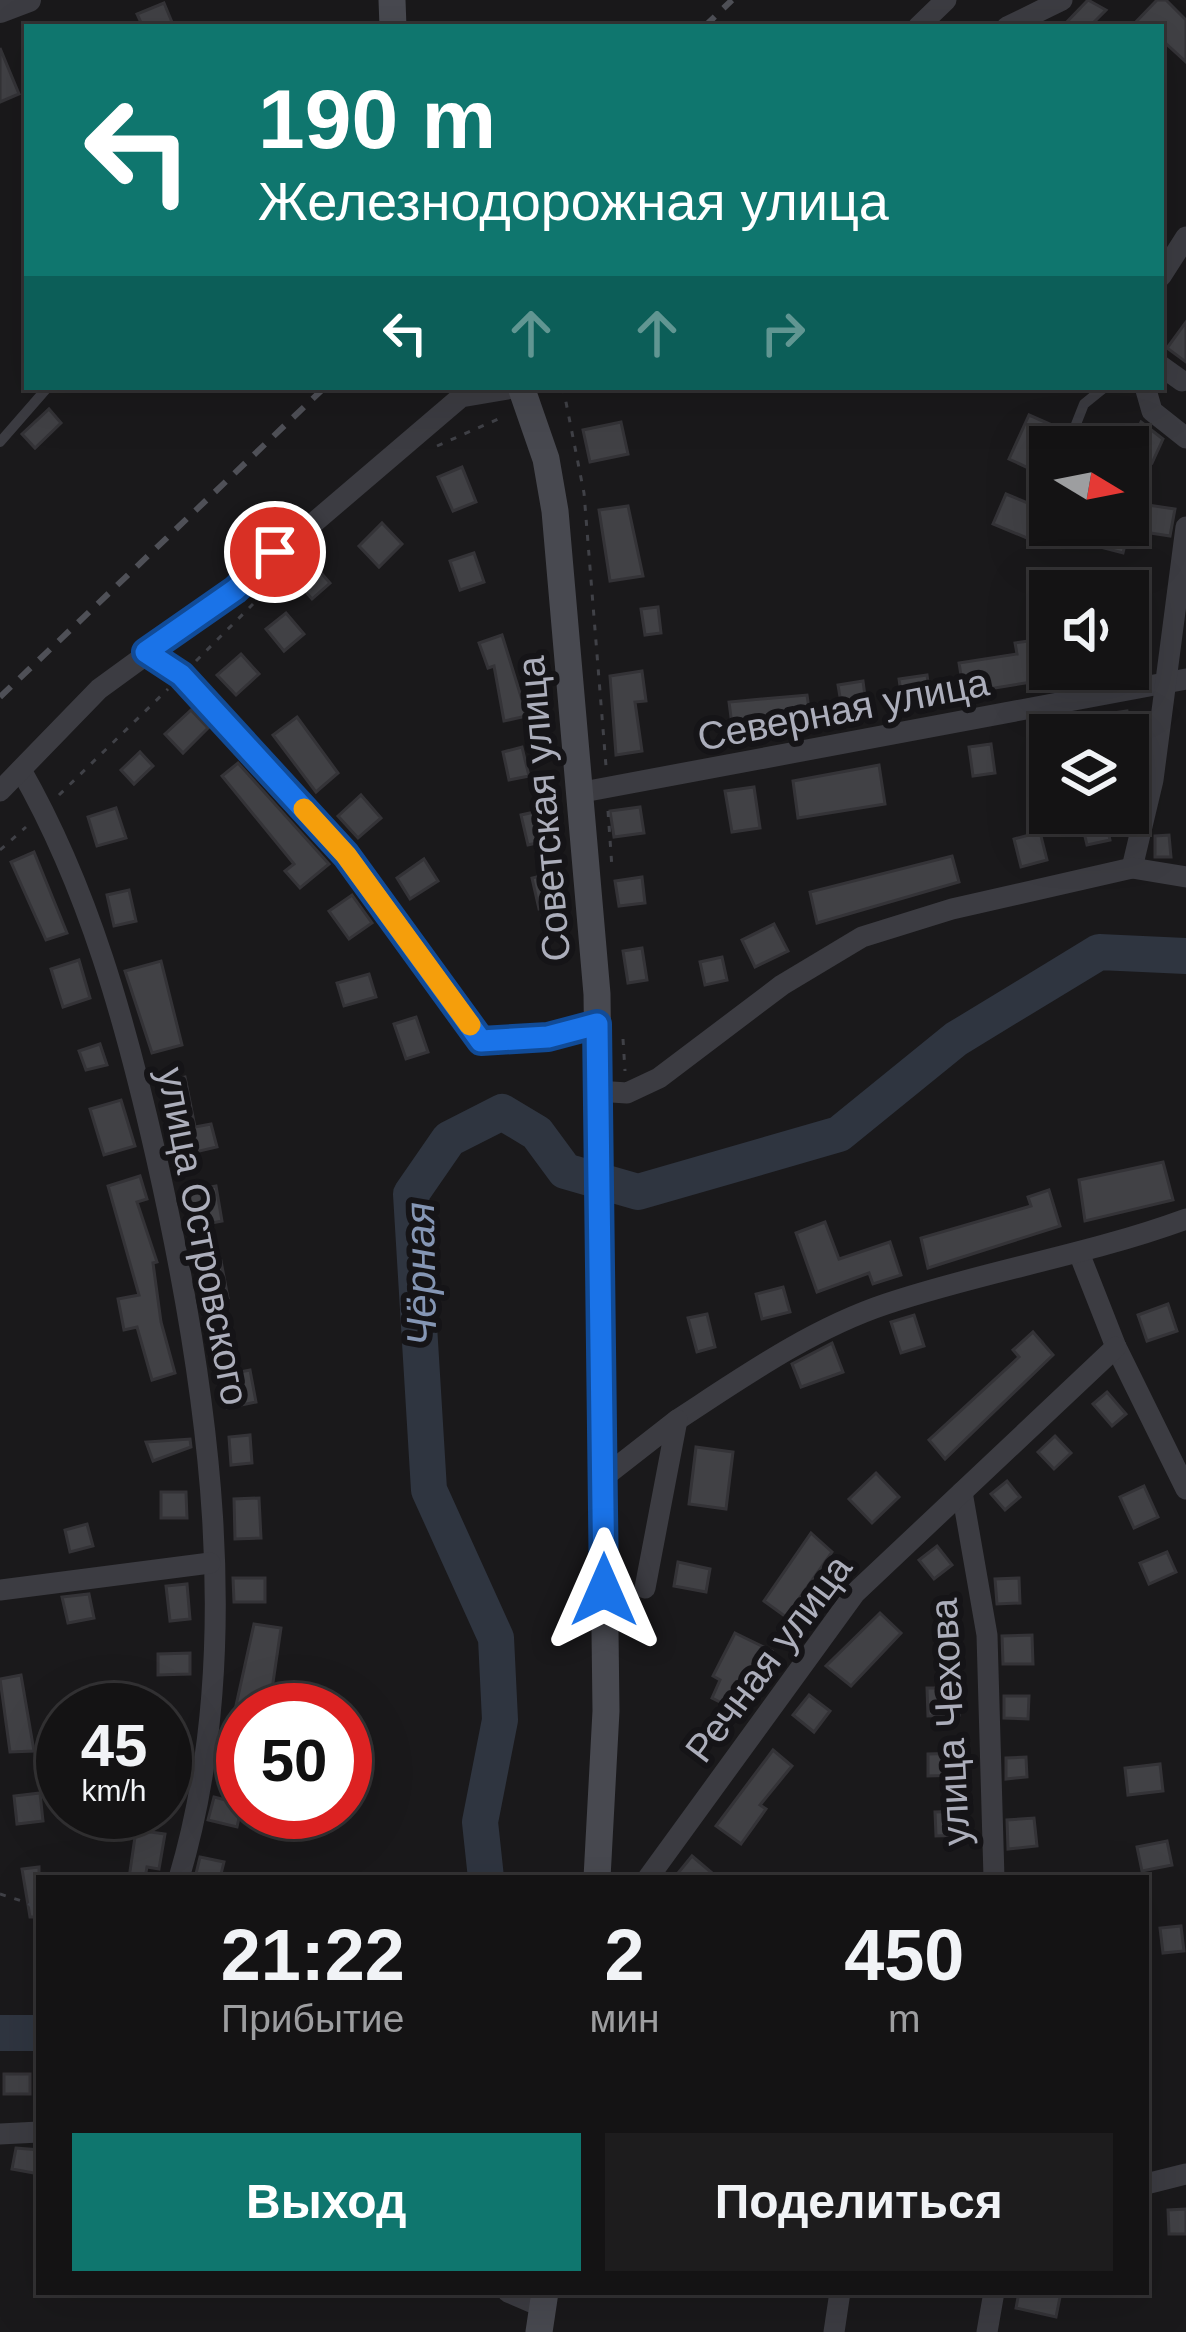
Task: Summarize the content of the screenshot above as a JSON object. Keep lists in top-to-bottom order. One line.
{"streets":{"main road":["Советская улица"],"street":["Северная улица","улица Островского","Речная улица","улица Чехова"]},"crossings":[["Северная улица","Советская улица"],["Речная улица","улица Чехова"]],"water":["Чёрная"],"north":"right","page":{"turn":["190 m","Железнодорожная улица"],"speed":"45 km/h","limit":"50","eta":["21:22","Прибытие","2","мин","450","m"],"buttons":["Выход","Поделиться"]}}
